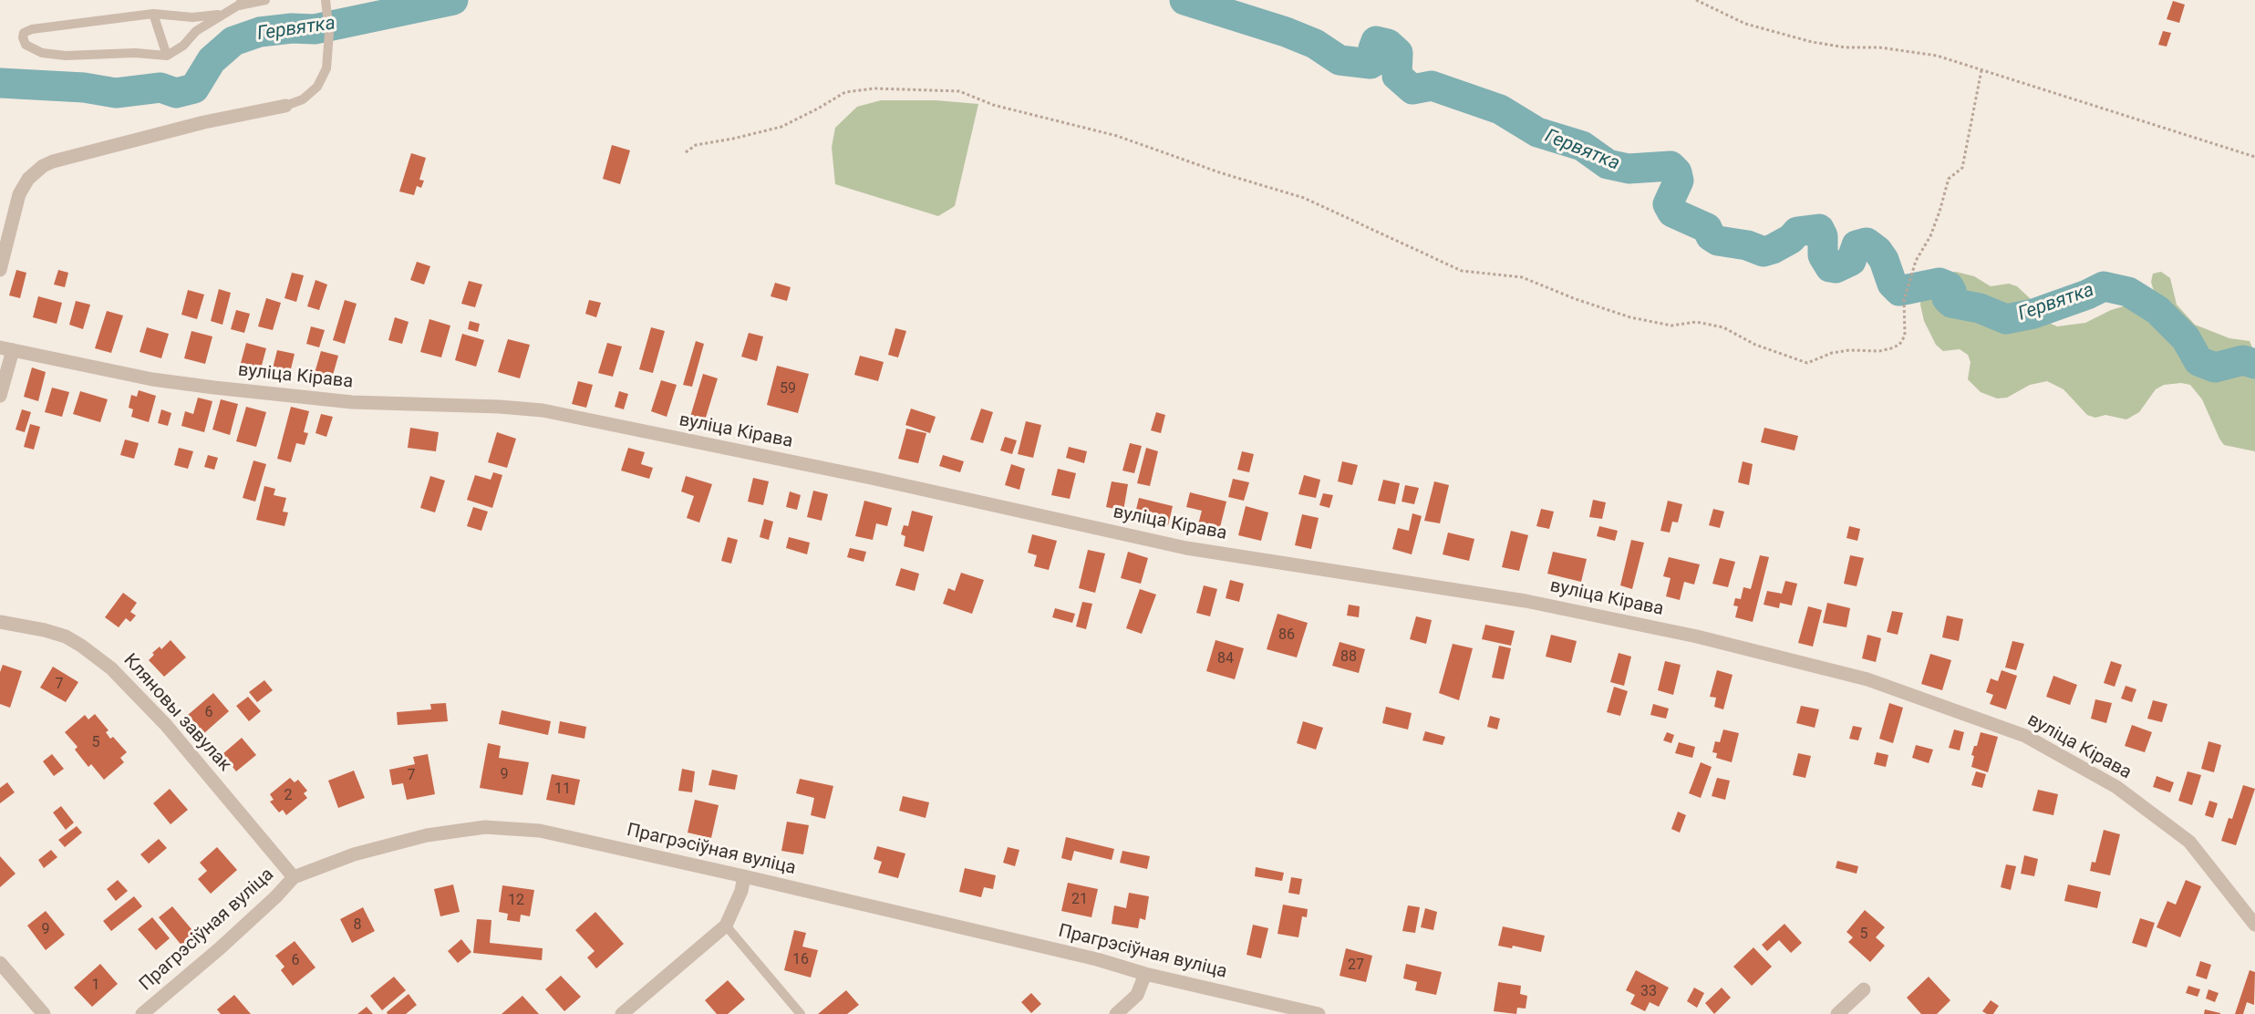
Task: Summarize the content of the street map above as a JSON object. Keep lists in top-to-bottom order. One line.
{"streets":{"street":["вуліца Кірава","Кляновы завулак","Прагрэсіўная вуліца"]},"crossings":[["Кляновы завулак","Прагрэсіўная вуліца"]],"water":["Гервятка"],"house_numbers":["59","86","88","84","7","6","5","9","7","11","2","21","12","8","9","5","16","6","27","1","33"]}
